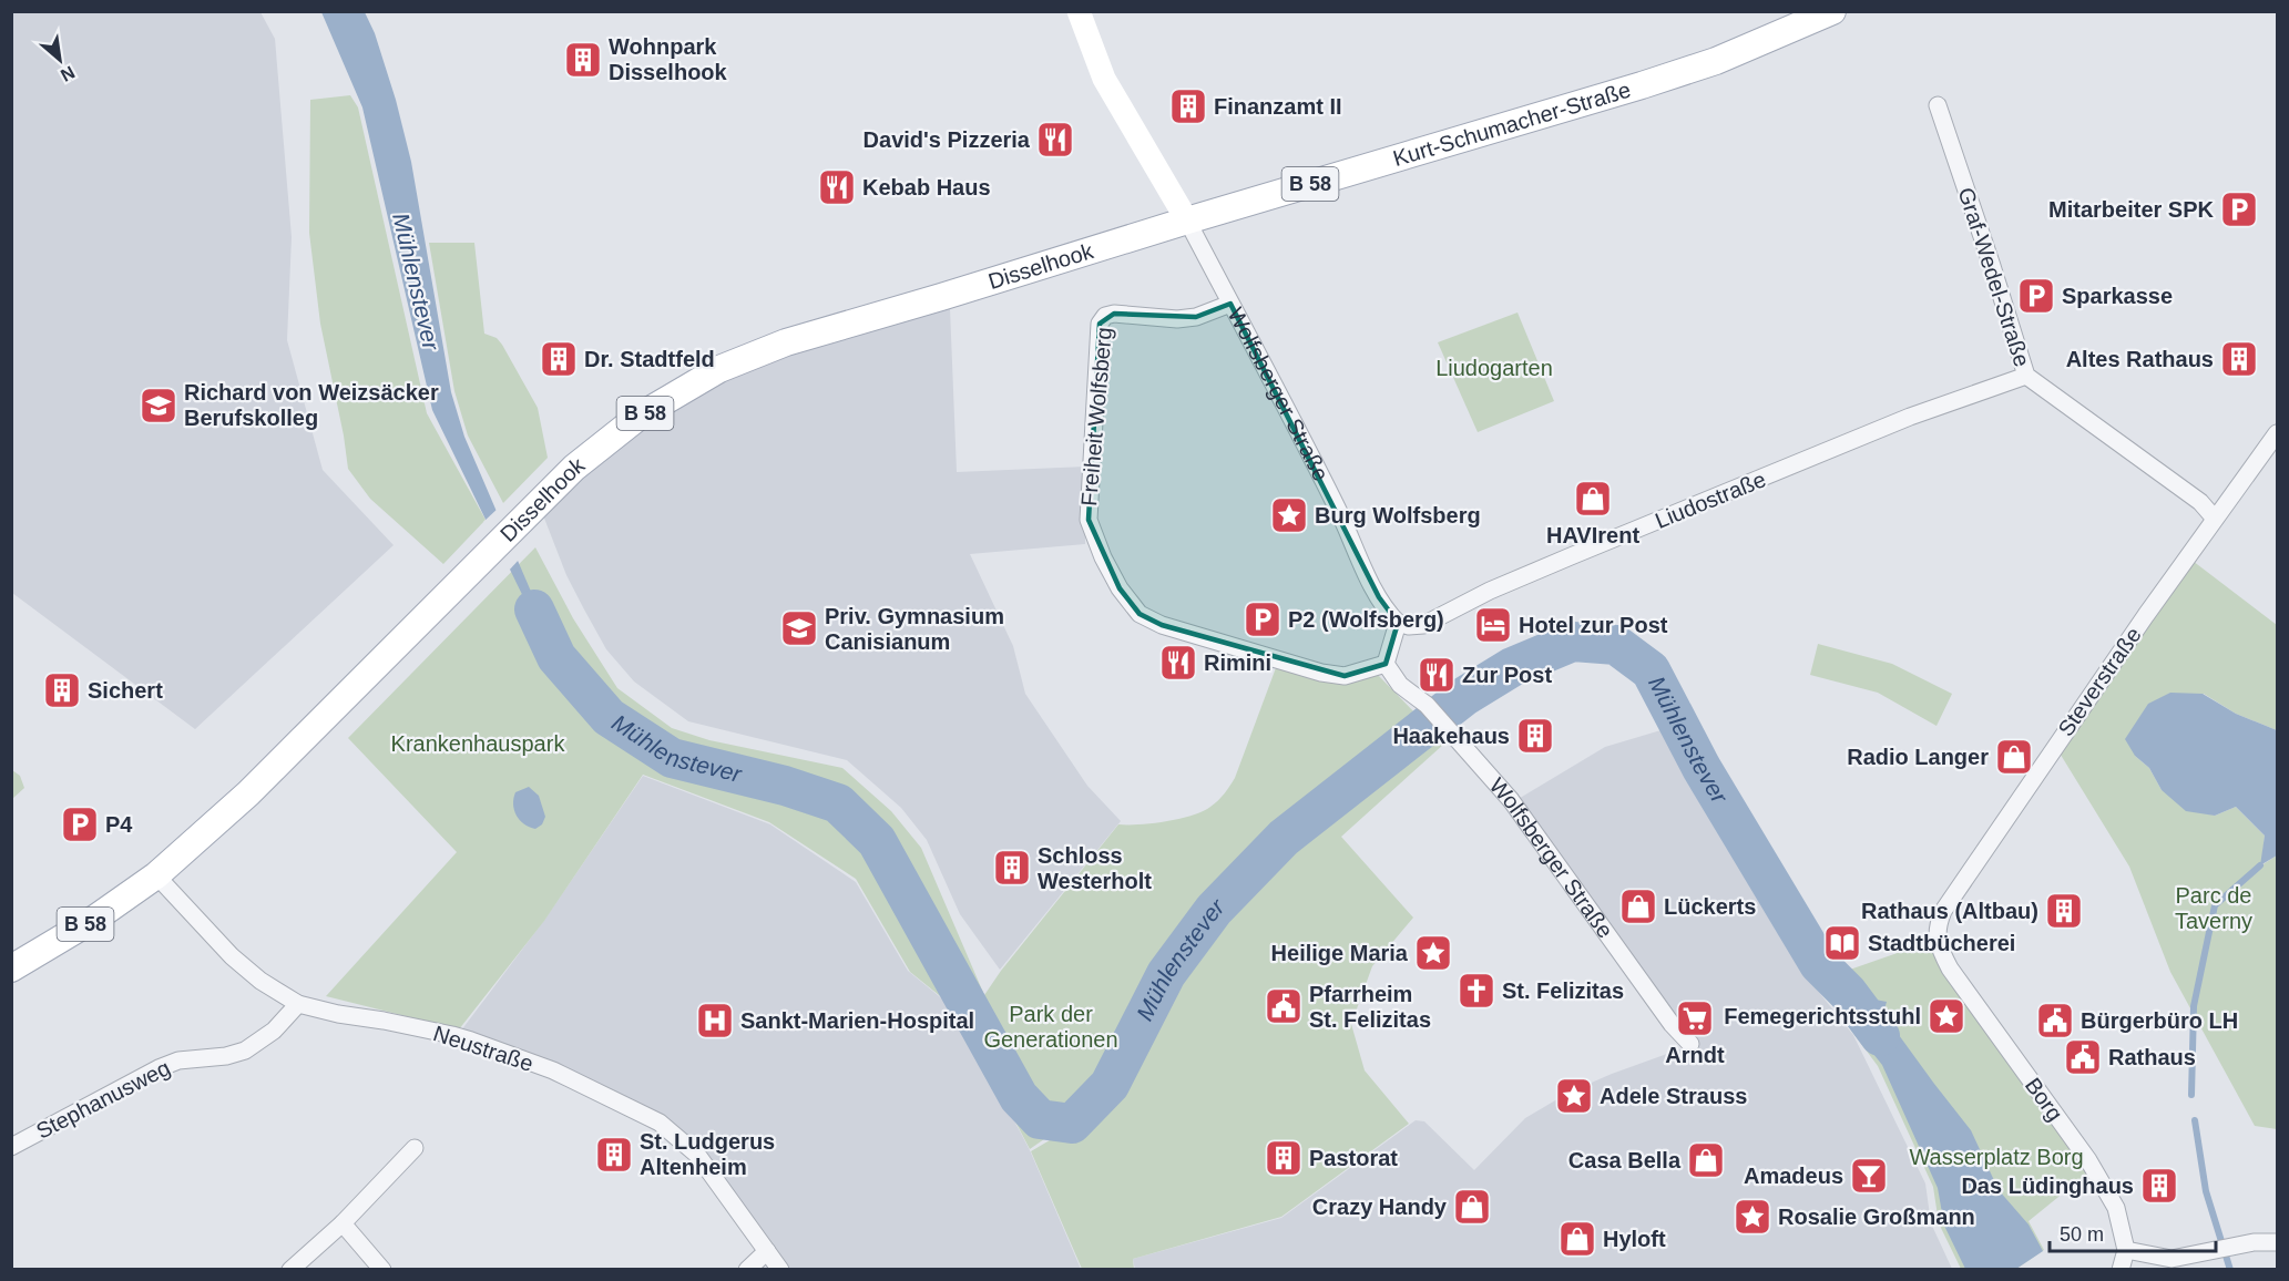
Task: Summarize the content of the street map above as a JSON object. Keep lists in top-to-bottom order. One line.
{"streets":{"main road":["Kurt-Schumacher-Straße","B 58","Disselhook","Wolfsberger Straße"],"street":["Graf-Wedel-Straße","Freiheit Wolfsberg","Liudostraße","Steverstraße","Neustraße","Stephanusweg","Borg"]},"crossings":[["Kurt-Schumacher-Straße","Disselhook"],["Kurt-Schumacher-Straße","Wolfsberger Straße"],["Disselhook","Wolfsberger Straße"],["Disselhook","Neustraße"],["Graf-Wedel-Straße","Liudostraße"],["Graf-Wedel-Straße","Steverstraße"],["Wolfsberger Straße","Freiheit Wolfsberg"],["Wolfsberger Straße","Liudostraße"],["Steverstraße","Borg"],["Neustraße","Stephanusweg"]],"water":["Mühlenstever"],"parks":["Liudogarten","Krankenhauspark","Parc de Taverny","Park der Generationen","Wasserplatz Borg"],"places":{"building":["Wohnpark Disselhook","Finanzamt II","Dr. Stadtfeld","Altes Rathaus","Sichert","Haakehaus","Schloss Westerholt","Rathaus (Altbau)","St. Ludgerus Altenheim","Pastorat","Das Lüdinghaus"],"restaurant":["David's Pizzeria","Kebab Haus","Rimini","Zur Post"],"parking":["Mitarbeiter SPK","Sparkasse","P2 (Wolfsberg)","P4"],"school or university":["Richard von Weizsäcker Berufskolleg","Priv. Gymnasium Canisianum"],"shop":["HAVIrent","Radio Langer","Lückerts","Casa Bella","Crazy Handy","Hyloft"],"place":["Burg Wolfsberg","Heilige Maria","Femegerichtsstuhl","Adele Strauss","Rosalie Großmann"],"hotel":["Hotel zur Post"],"library":["Stadtbücherei"],"church":["St. Felizitas"],"public building":["Pfarrheim St. Felizitas","Bürgerbüro LH","Rathaus"],"supermarket":["Arndt"],"hospital":["Sankt-Marien-Hospital"],"bar":["Amadeus"]},"scale_bar":"50 m","north":"bottom right"}
